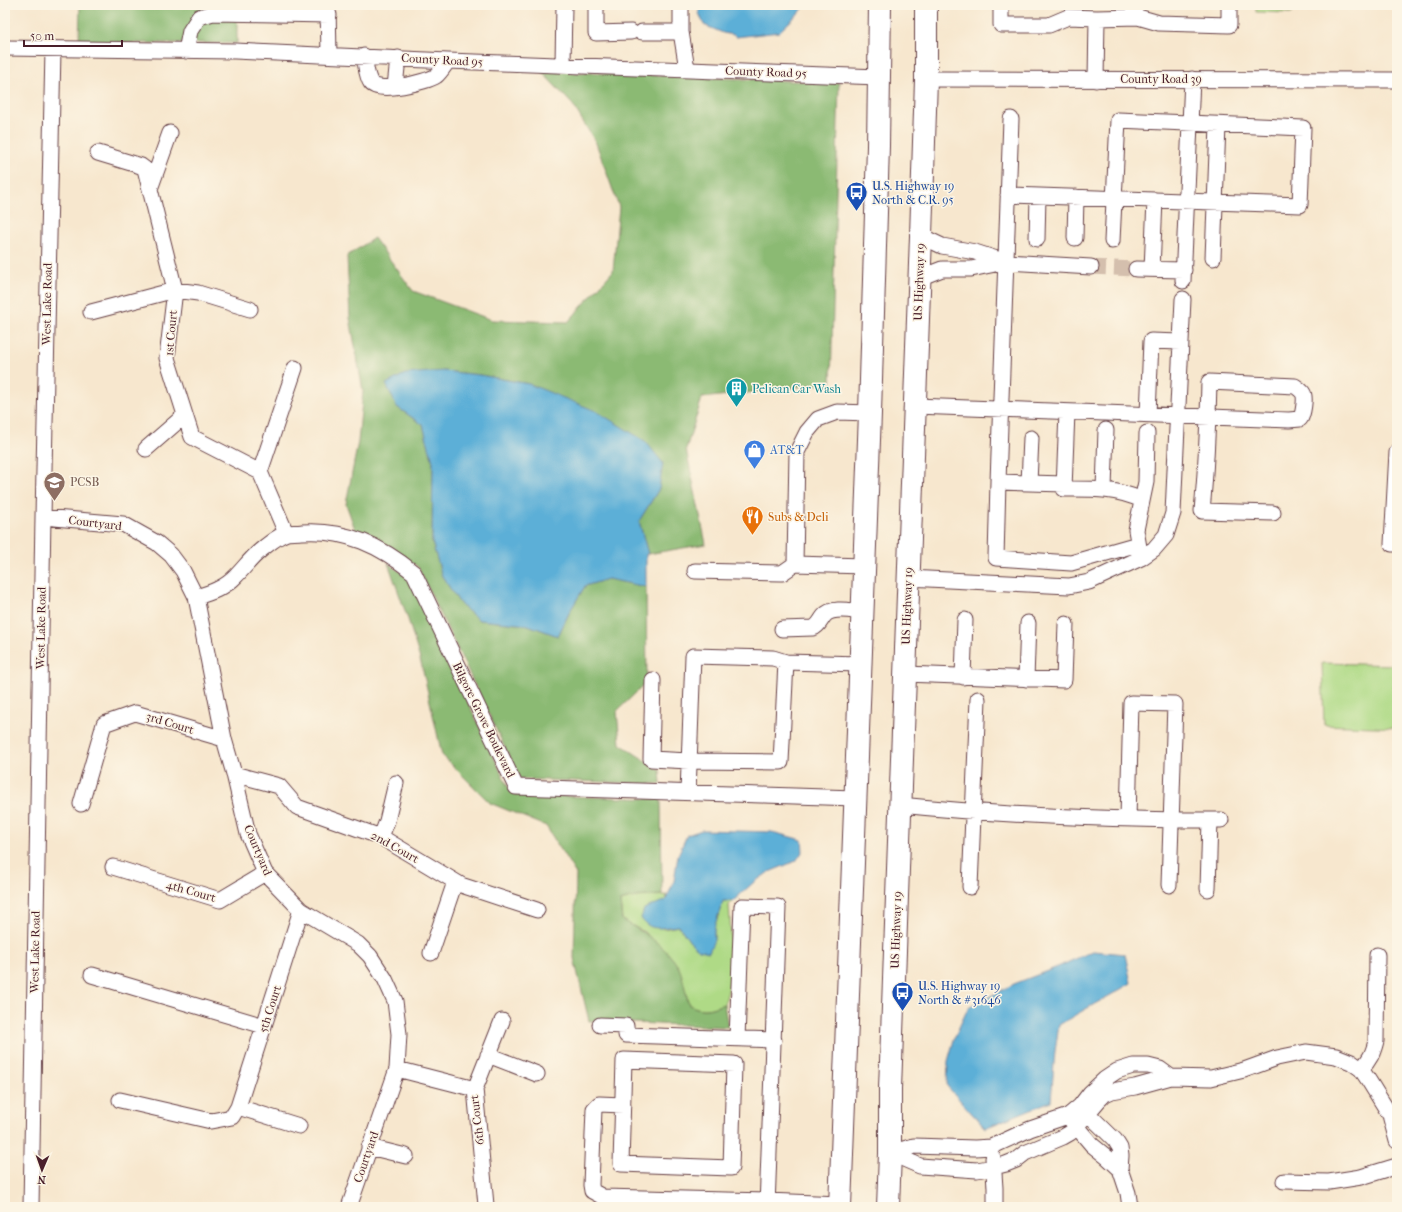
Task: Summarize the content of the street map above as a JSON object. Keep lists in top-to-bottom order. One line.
{"streets":{"highway":["US Highway 19"],"street":["County Road 95","County Road 39","West Lake Road","1st Court","Courtyard","Bilgore Grove Boulevard","3rd Court","2nd Court","4th Court","5th Court","6th Court"]},"crossings":[["County Road 95","West Lake Road"],["County Road 39","US Highway 19"],["West Lake Road","Courtyard"],["Courtyard","3rd Court"],["Courtyard","2nd Court"],["Courtyard","4th Court"],["Courtyard","5th Court"],["Courtyard","6th Court"]],"places":{"bus stop":["U.S. Highway 19 North & C.R. 95","U.S. Highway 19 North & #31646"],"building":["Pelican Car Wash"],"shop":["AT&T"],"school or university":["PCSB"],"restaurant":["Subs & Deli"]},"scale_bar":"50 m","north":"bottom"}
